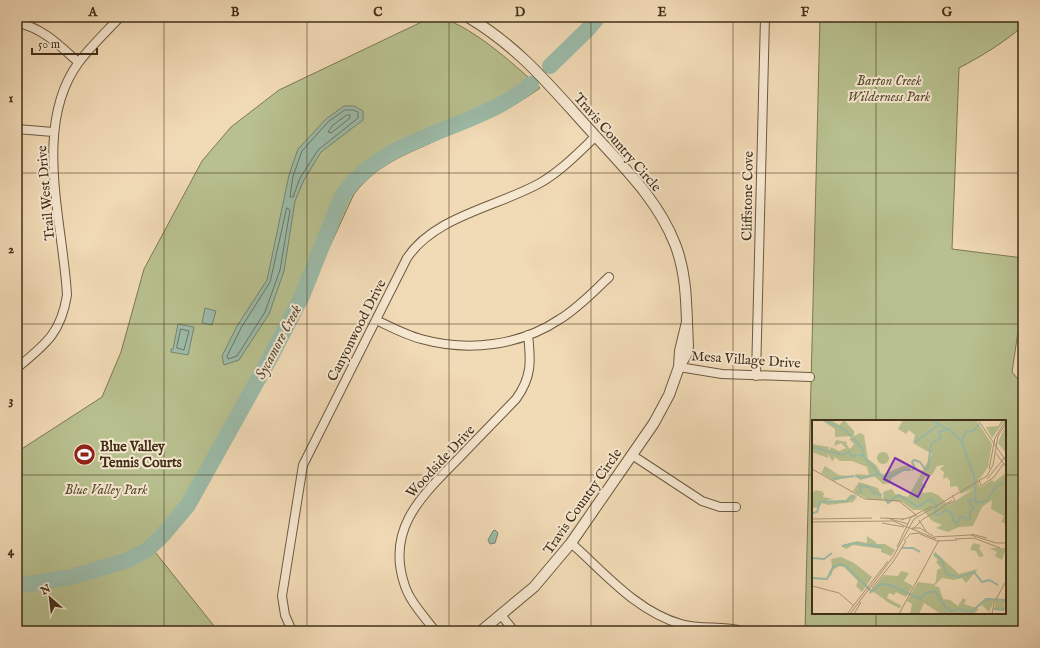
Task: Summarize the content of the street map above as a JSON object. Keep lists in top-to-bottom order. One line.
{"streets":{"street":["Travis Country Circle","Trail West Drive","Cliffstone Cove","Canyonwood Drive","Mesa Village Drive","Woodside Drive"]},"crossings":[["Travis Country Circle","Canyonwood Drive"],["Travis Country Circle","Mesa Village Drive"],["Cliffstone Cove","Mesa Village Drive"]],"water":["Sycamore Creek"],"parks":["Barton Creek Wilderness Park","Blue Valley Park"],"places":{"sports":["Blue Valley Tennis Courts"]},"scale_bar":"50 m","north":"top left","grid":{"columns":["A","B","C","D","E","F","G"],"rows":["1","2","3","4"]}}
